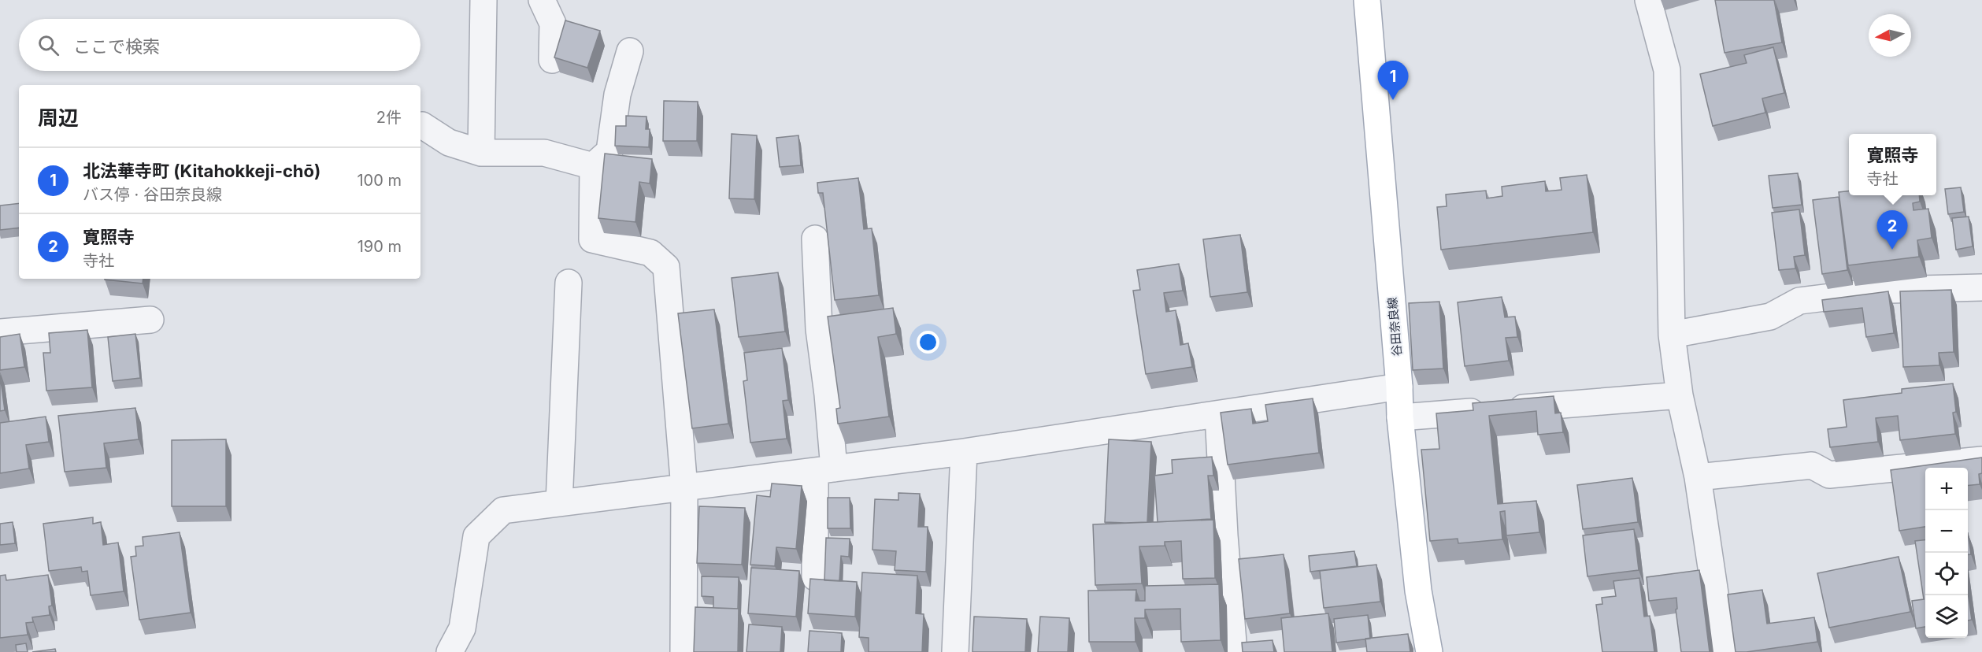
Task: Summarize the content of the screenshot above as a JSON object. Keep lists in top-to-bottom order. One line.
{"streets":{"main road":["谷田奈良線"]},"north":"left","page":{"search":"ここで検索","pins":["1","2"],"heading":["周辺","2件"],"popup":["寛照寺","寺社"],"list":[{"mark":"1","name":"北法華寺町 (Kitahokkeji-chō)","note":"バス停 · 谷田奈良線","value":"100 m"},{"mark":"2","name":"寛照寺","note":"寺社","value":"190 m"}],"map_buttons":["+","−"]}}
